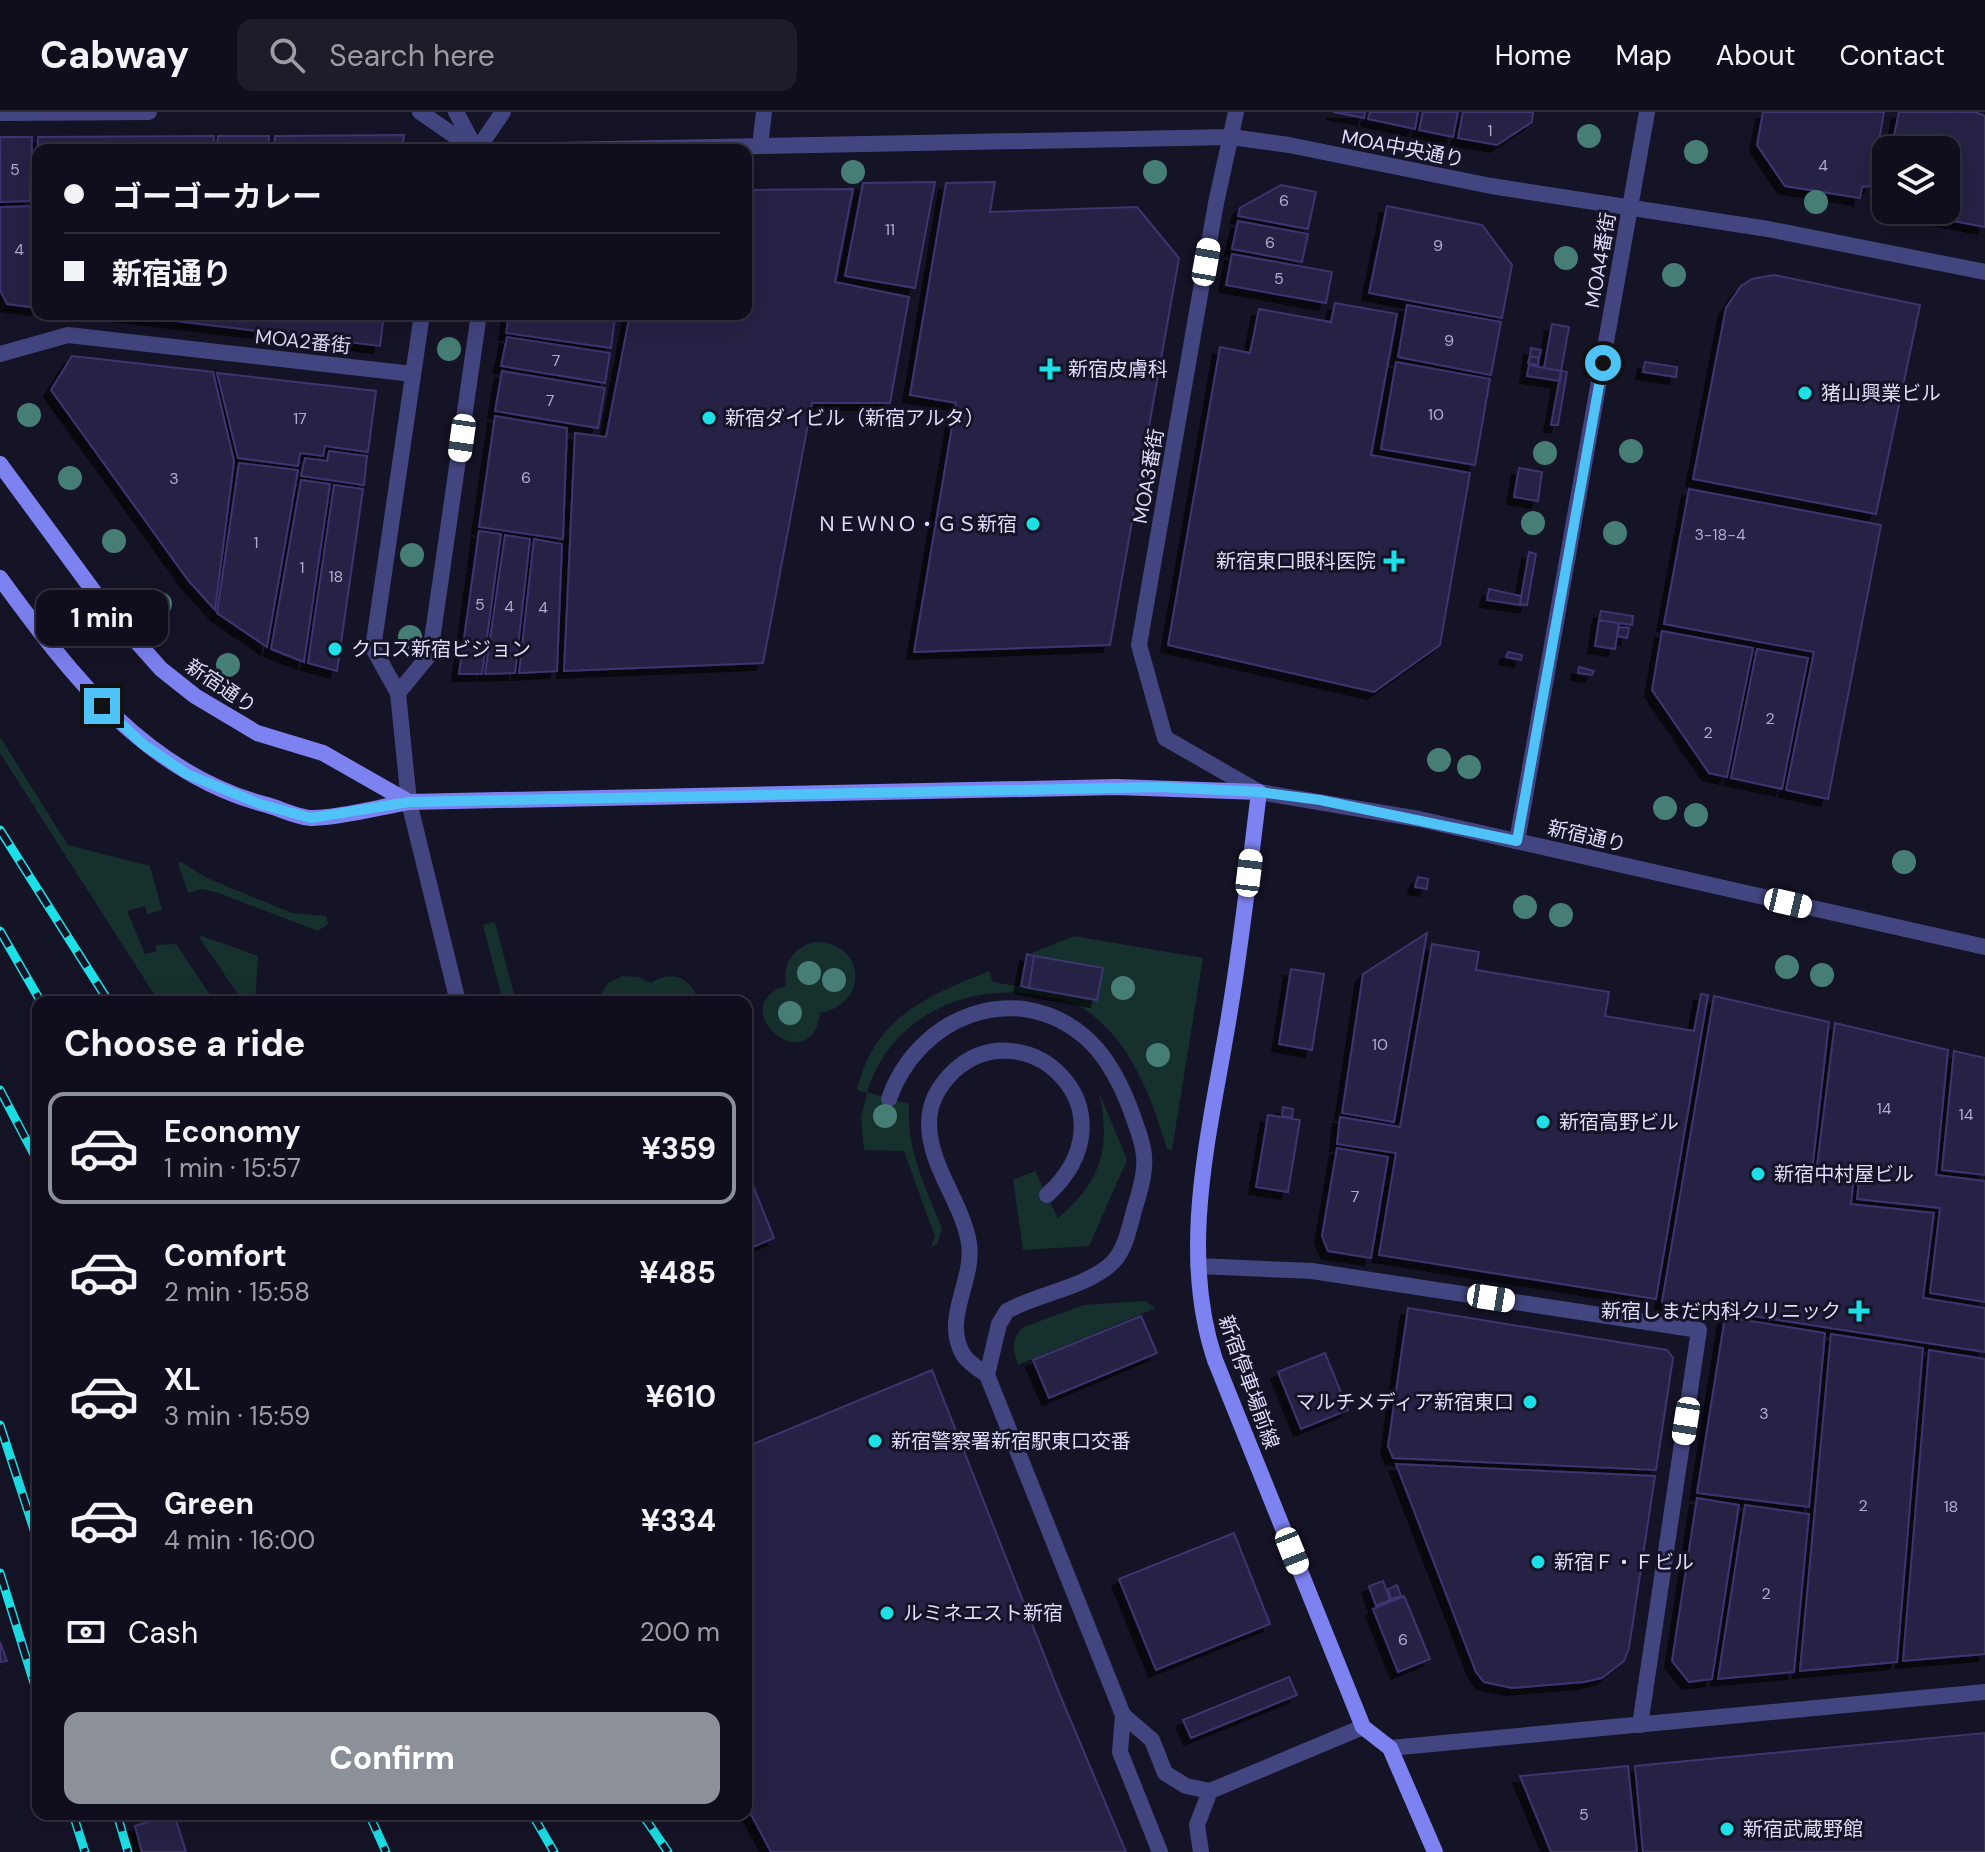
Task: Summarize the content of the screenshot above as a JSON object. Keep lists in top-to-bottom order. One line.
{"streets":{"main road":["新宿通り","新宿停車場前線"],"street":["MOA中央通り","MOA4番街","MOA2番街","MOA3番街"]},"crossings":[["MOA中央通り","MOA4番街"],["MOA中央通り","MOA3番街"],["MOA4番街","新宿通り"],["MOA3番街","新宿通り"],["MOA3番街","新宿停車場前線"],["新宿通り","新宿停車場前線"]],"places":{"health":["新宿皮膚科","新宿東口眼科医院","新宿しまだ内科クリニック"],"other":["猪山興業ビル","新宿ダイビル（新宿アルタ）","ＮＥＷＮＯ・ＧＳ新宿","クロス新宿ビジョン","新宿高野ビル","新宿中村屋ビル","マルチメディア新宿東口","新宿警察署新宿駅東口交番","新宿Ｆ・Ｆビル","ルミネエスト新宿","新宿武蔵野館"]},"house_numbers":["1","4","5","6","11","6","9","4","5","9","7","7","10","17","6","3","3-18-4","1","1","18","5","4","4","2","2","10","14","14","7","3","2","18","2","6","5"],"page":{"header":"Cabway","search":"Search here","nav":["Home","Map","About","Contact"],"banner":["ゴーゴーカレー","新宿通り"],"bubble":"1 min","heading":"Choose a ride","list":[{"name":"Economy","note":"1 min · 15:57","value":"¥359"},{"name":"Comfort","note":"2 min · 15:58","value":"¥485"},{"name":"XL","note":"3 min · 15:59","value":"¥610"},{"name":"Green","note":"4 min · 16:00","value":"¥334"}],"pay":["Cash","200 m"],"buttons":"Confirm"}}
